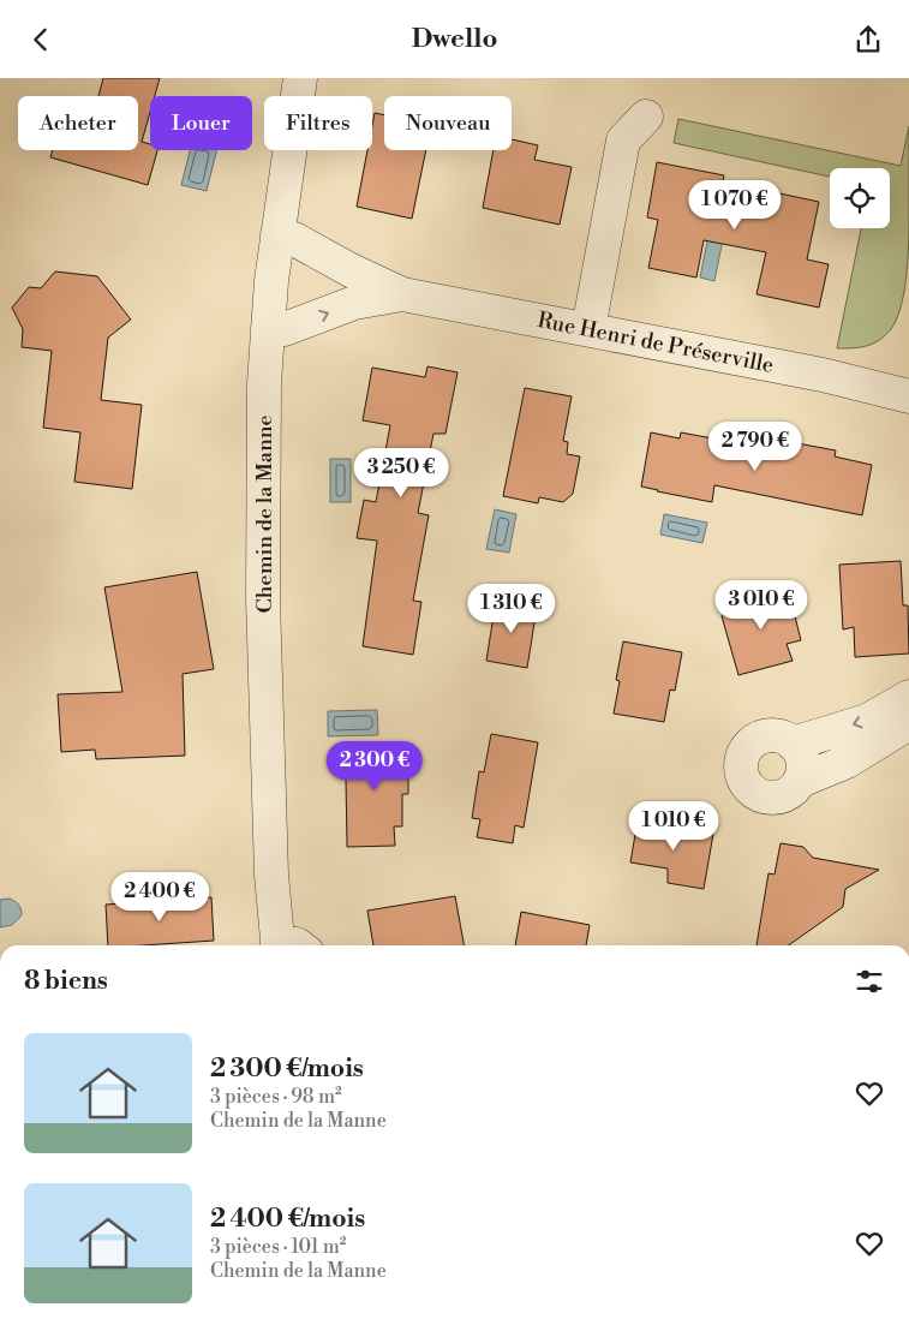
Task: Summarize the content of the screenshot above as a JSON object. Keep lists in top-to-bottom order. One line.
{"streets":{"street":["Rue Henri de Préserville","Chemin de la Manne"]},"crossings":[["Rue Henri de Préserville","Chemin de la Manne"]],"page":{"header":"Dwello","chip":["Acheter","Louer","Filtres","Nouveau"],"price":["1 070 €","2 790 €","3 250 €","3 010 €","1 310 €","2 300 €","1 010 €","2 400 €"],"heading":"8 biens","list":[{"name":"2 300 €/mois","note":"3 pièces · 98 m² · Chemin de la Manne"},{"name":"2 400 €/mois","note":"3 pièces · 101 m² · Chemin de la Manne"}]}}
